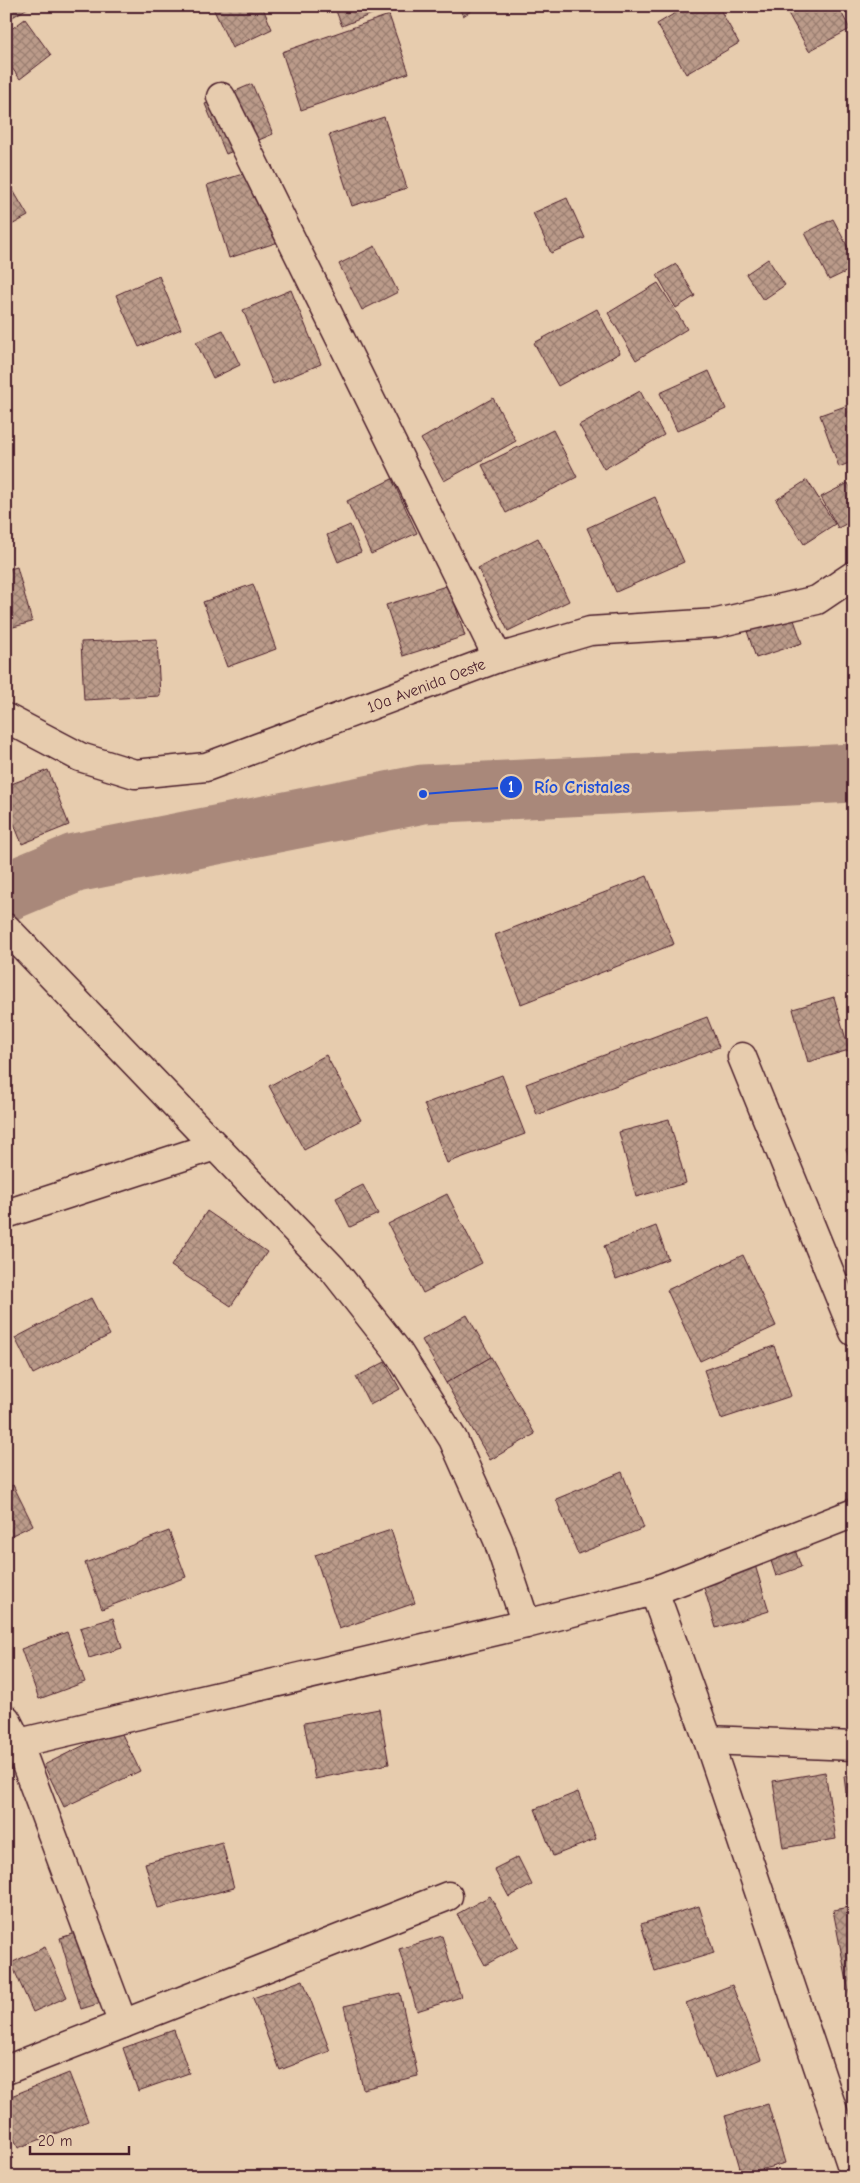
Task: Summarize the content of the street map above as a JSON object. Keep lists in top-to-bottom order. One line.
{"streets":{"street":["10a Avenida Oeste"]},"places":["Río Cristales"],"scale_bar":"20 m"}
